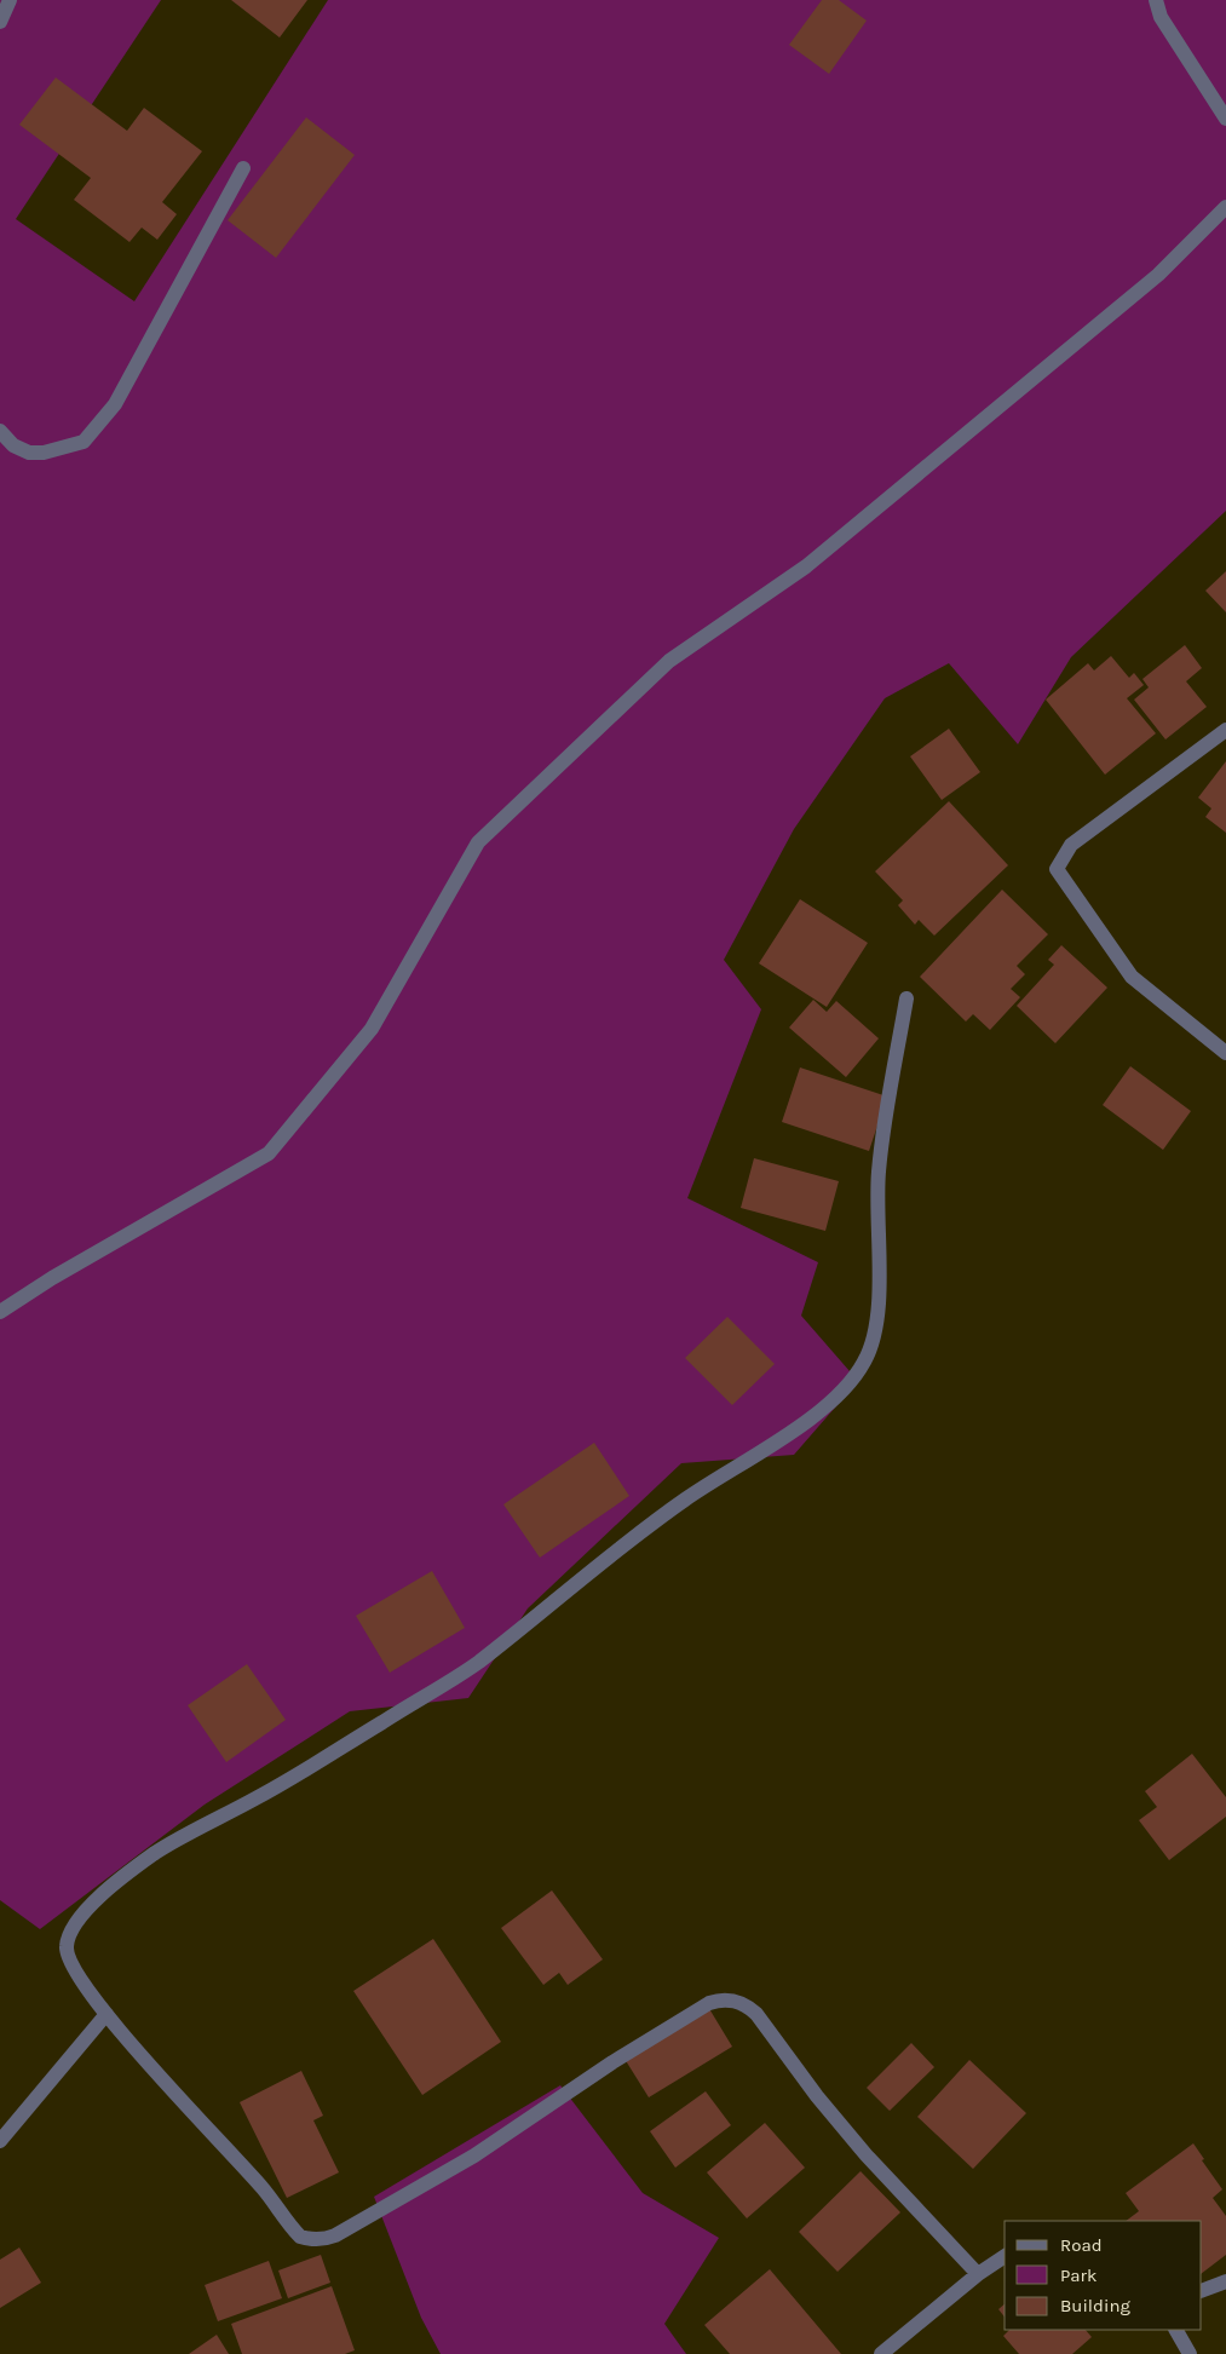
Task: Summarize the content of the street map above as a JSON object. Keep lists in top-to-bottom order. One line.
{"legend":["Road","Park","Building"]}
